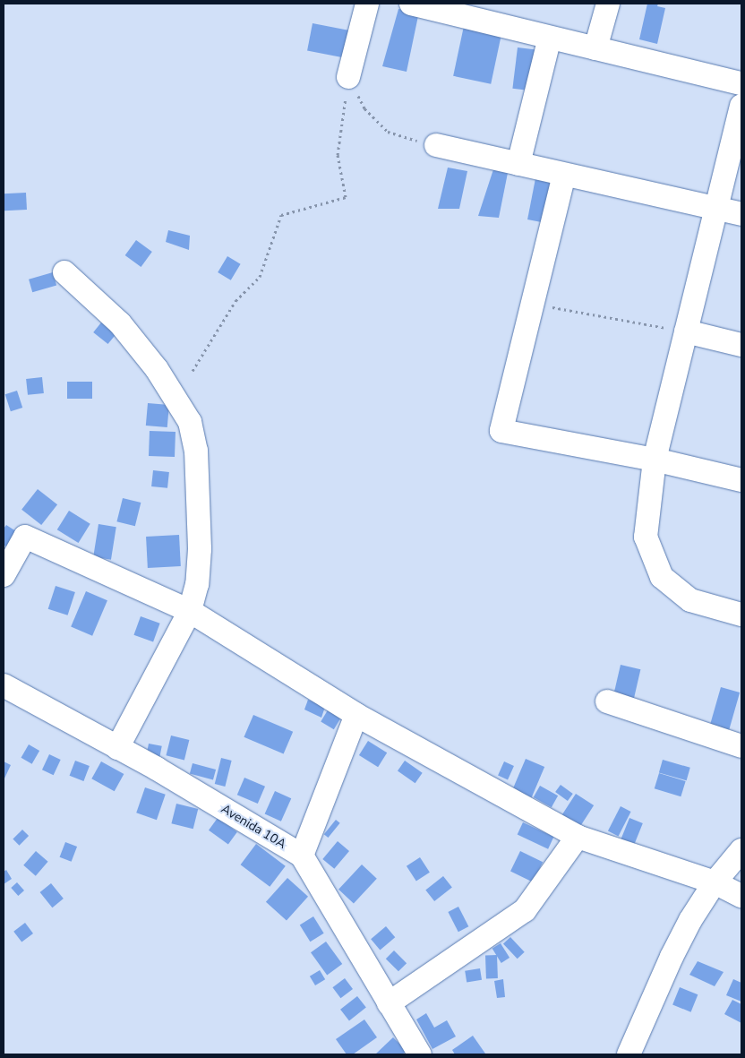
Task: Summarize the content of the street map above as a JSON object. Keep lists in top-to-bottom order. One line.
{"streets":{"street":["Avenida 10A"]}}
